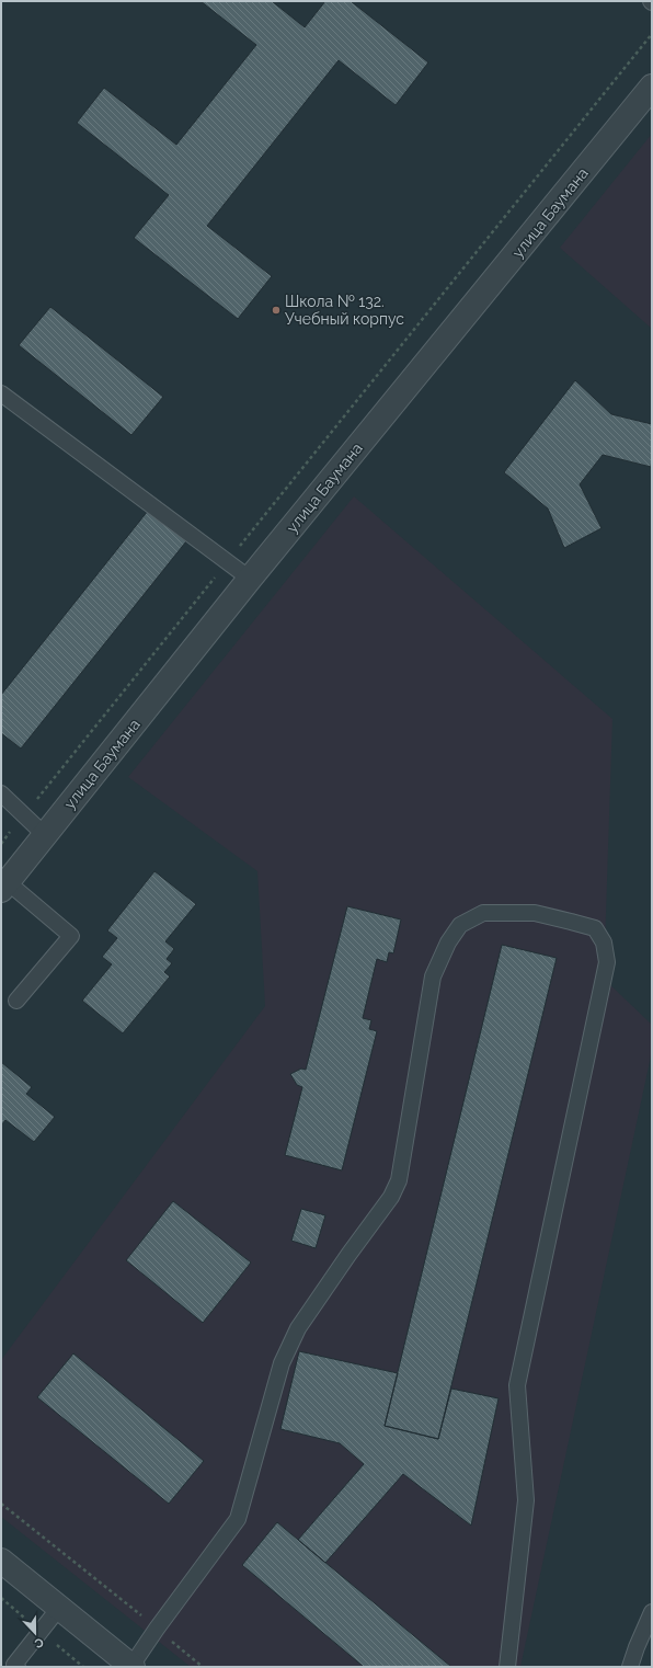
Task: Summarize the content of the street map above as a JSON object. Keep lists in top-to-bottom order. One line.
{"streets":{"street":["улица Баумана"]},"places":["Школа № 132. Учебный корпус"],"north":"bottom"}
